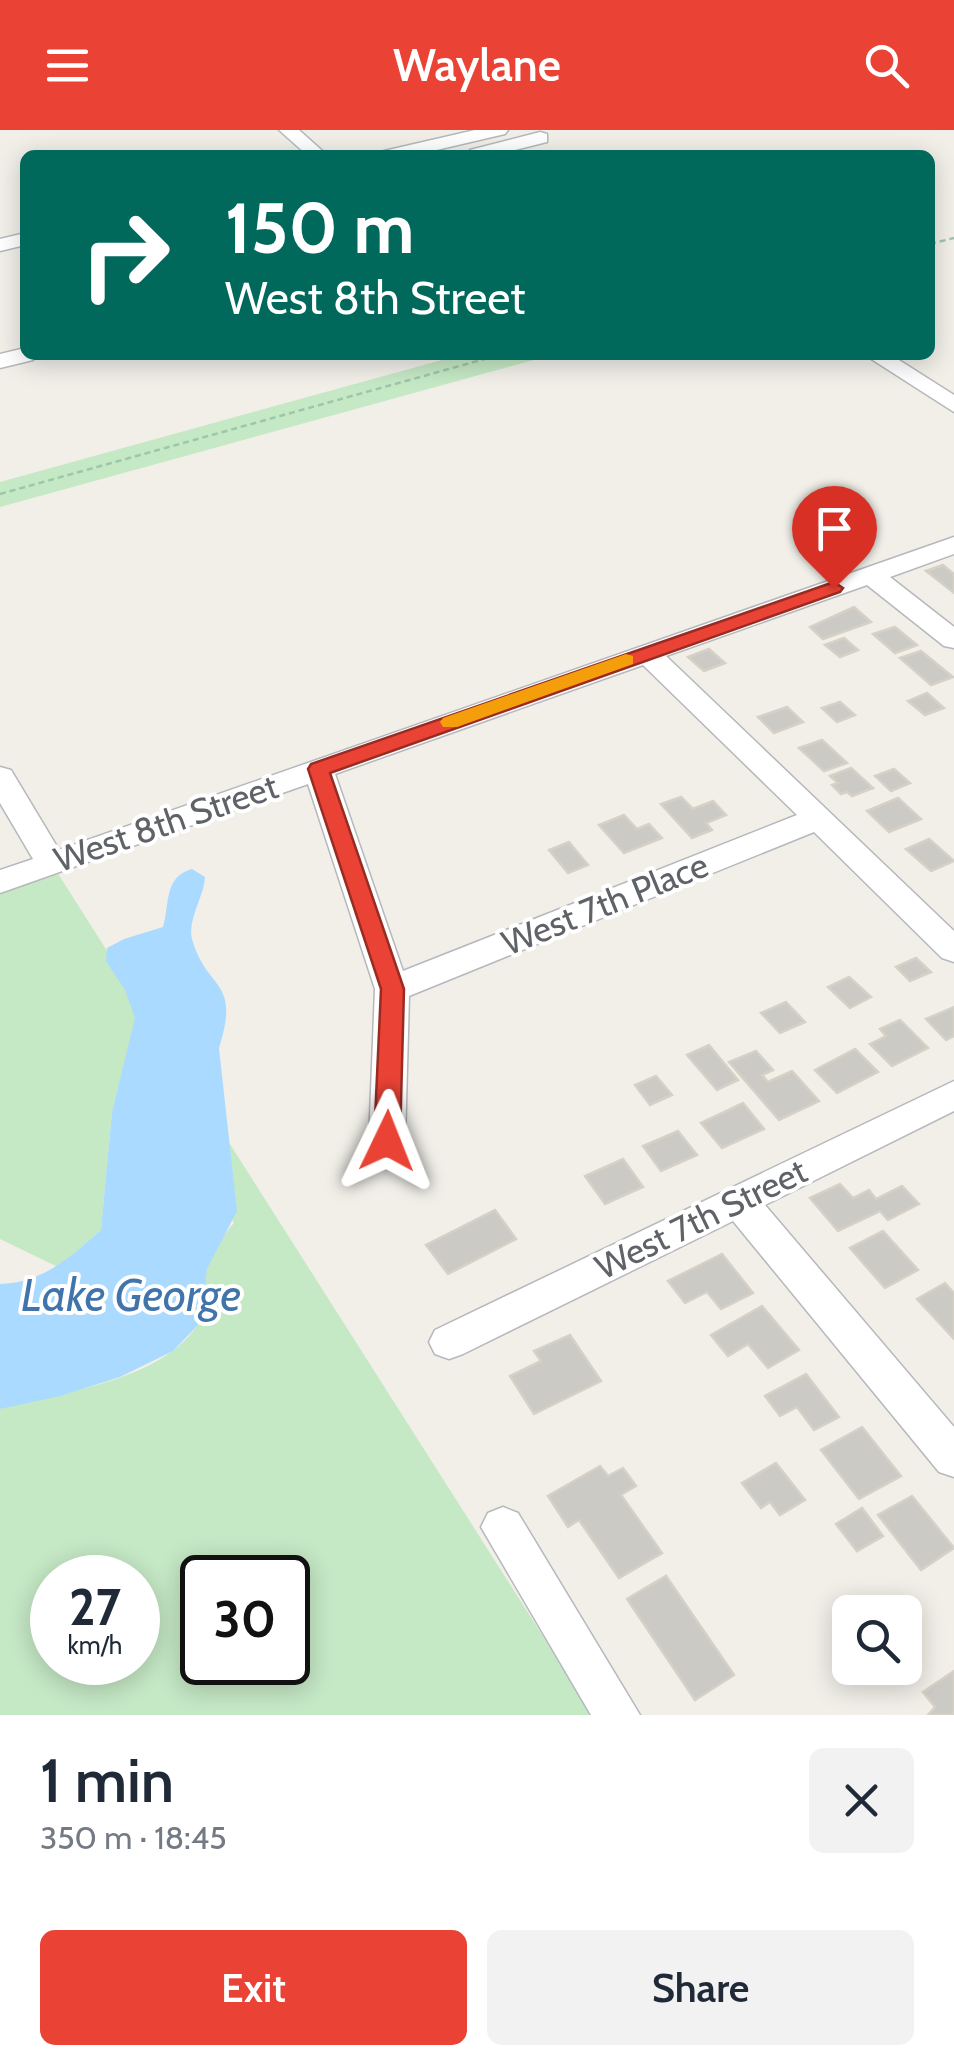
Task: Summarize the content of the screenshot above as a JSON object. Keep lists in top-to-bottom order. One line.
{"streets":{"street":["West 8th Street","West 7th Place","West 7th Street"]},"water":["Lake George"],"page":{"header":"Waylane","turn":["150 m","West 8th Street"],"speed":"27 km/h","limit":"30","heading":["1 min","350 m · 18:45"],"buttons":["Exit","Share"]}}
